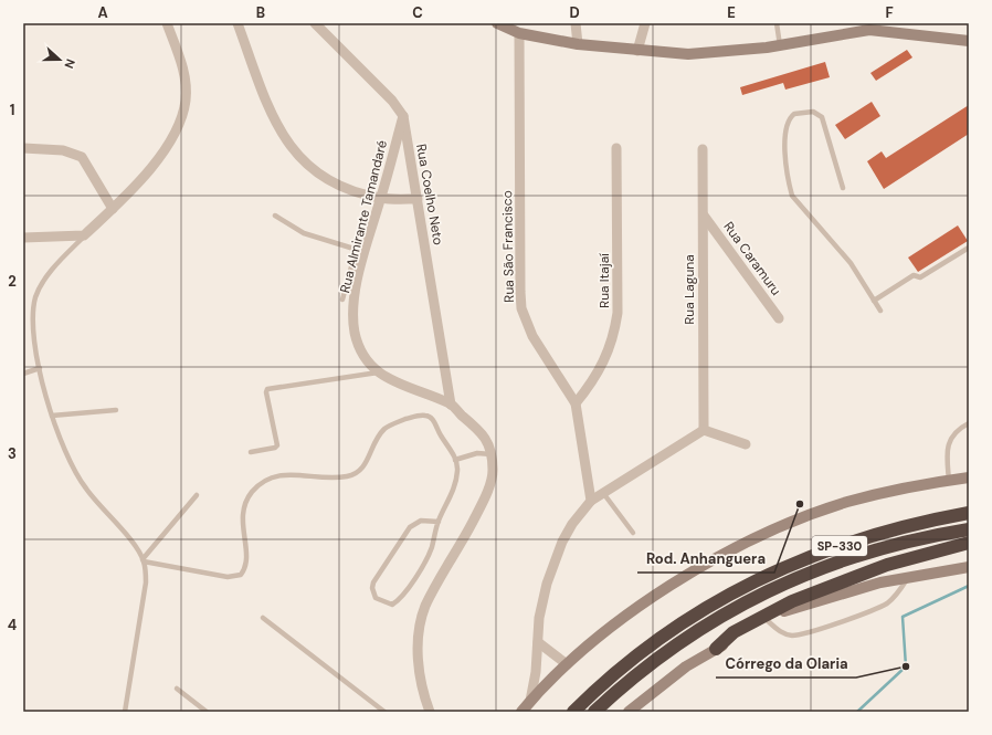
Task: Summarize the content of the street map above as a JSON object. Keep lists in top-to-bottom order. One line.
{"streets":{"highway":["SP-330"],"street":["Rua Coelho Neto","Rua Almirante Tamandaré","Rua São Francisco","Rua Caramuru","Rua Itajaí","Rua Laguna"]},"crossings":[["Rua Coelho Neto","Rua Almirante Tamandaré"],["Rua São Francisco","Rua Itajaí"],["Rua Caramuru","Rua Laguna"]],"places":["Rod. Anhanguera","Córrego da Olaria"],"north":"right","grid":{"columns":["A","B","C","D","E","F"],"rows":["1","2","3","4"]}}
